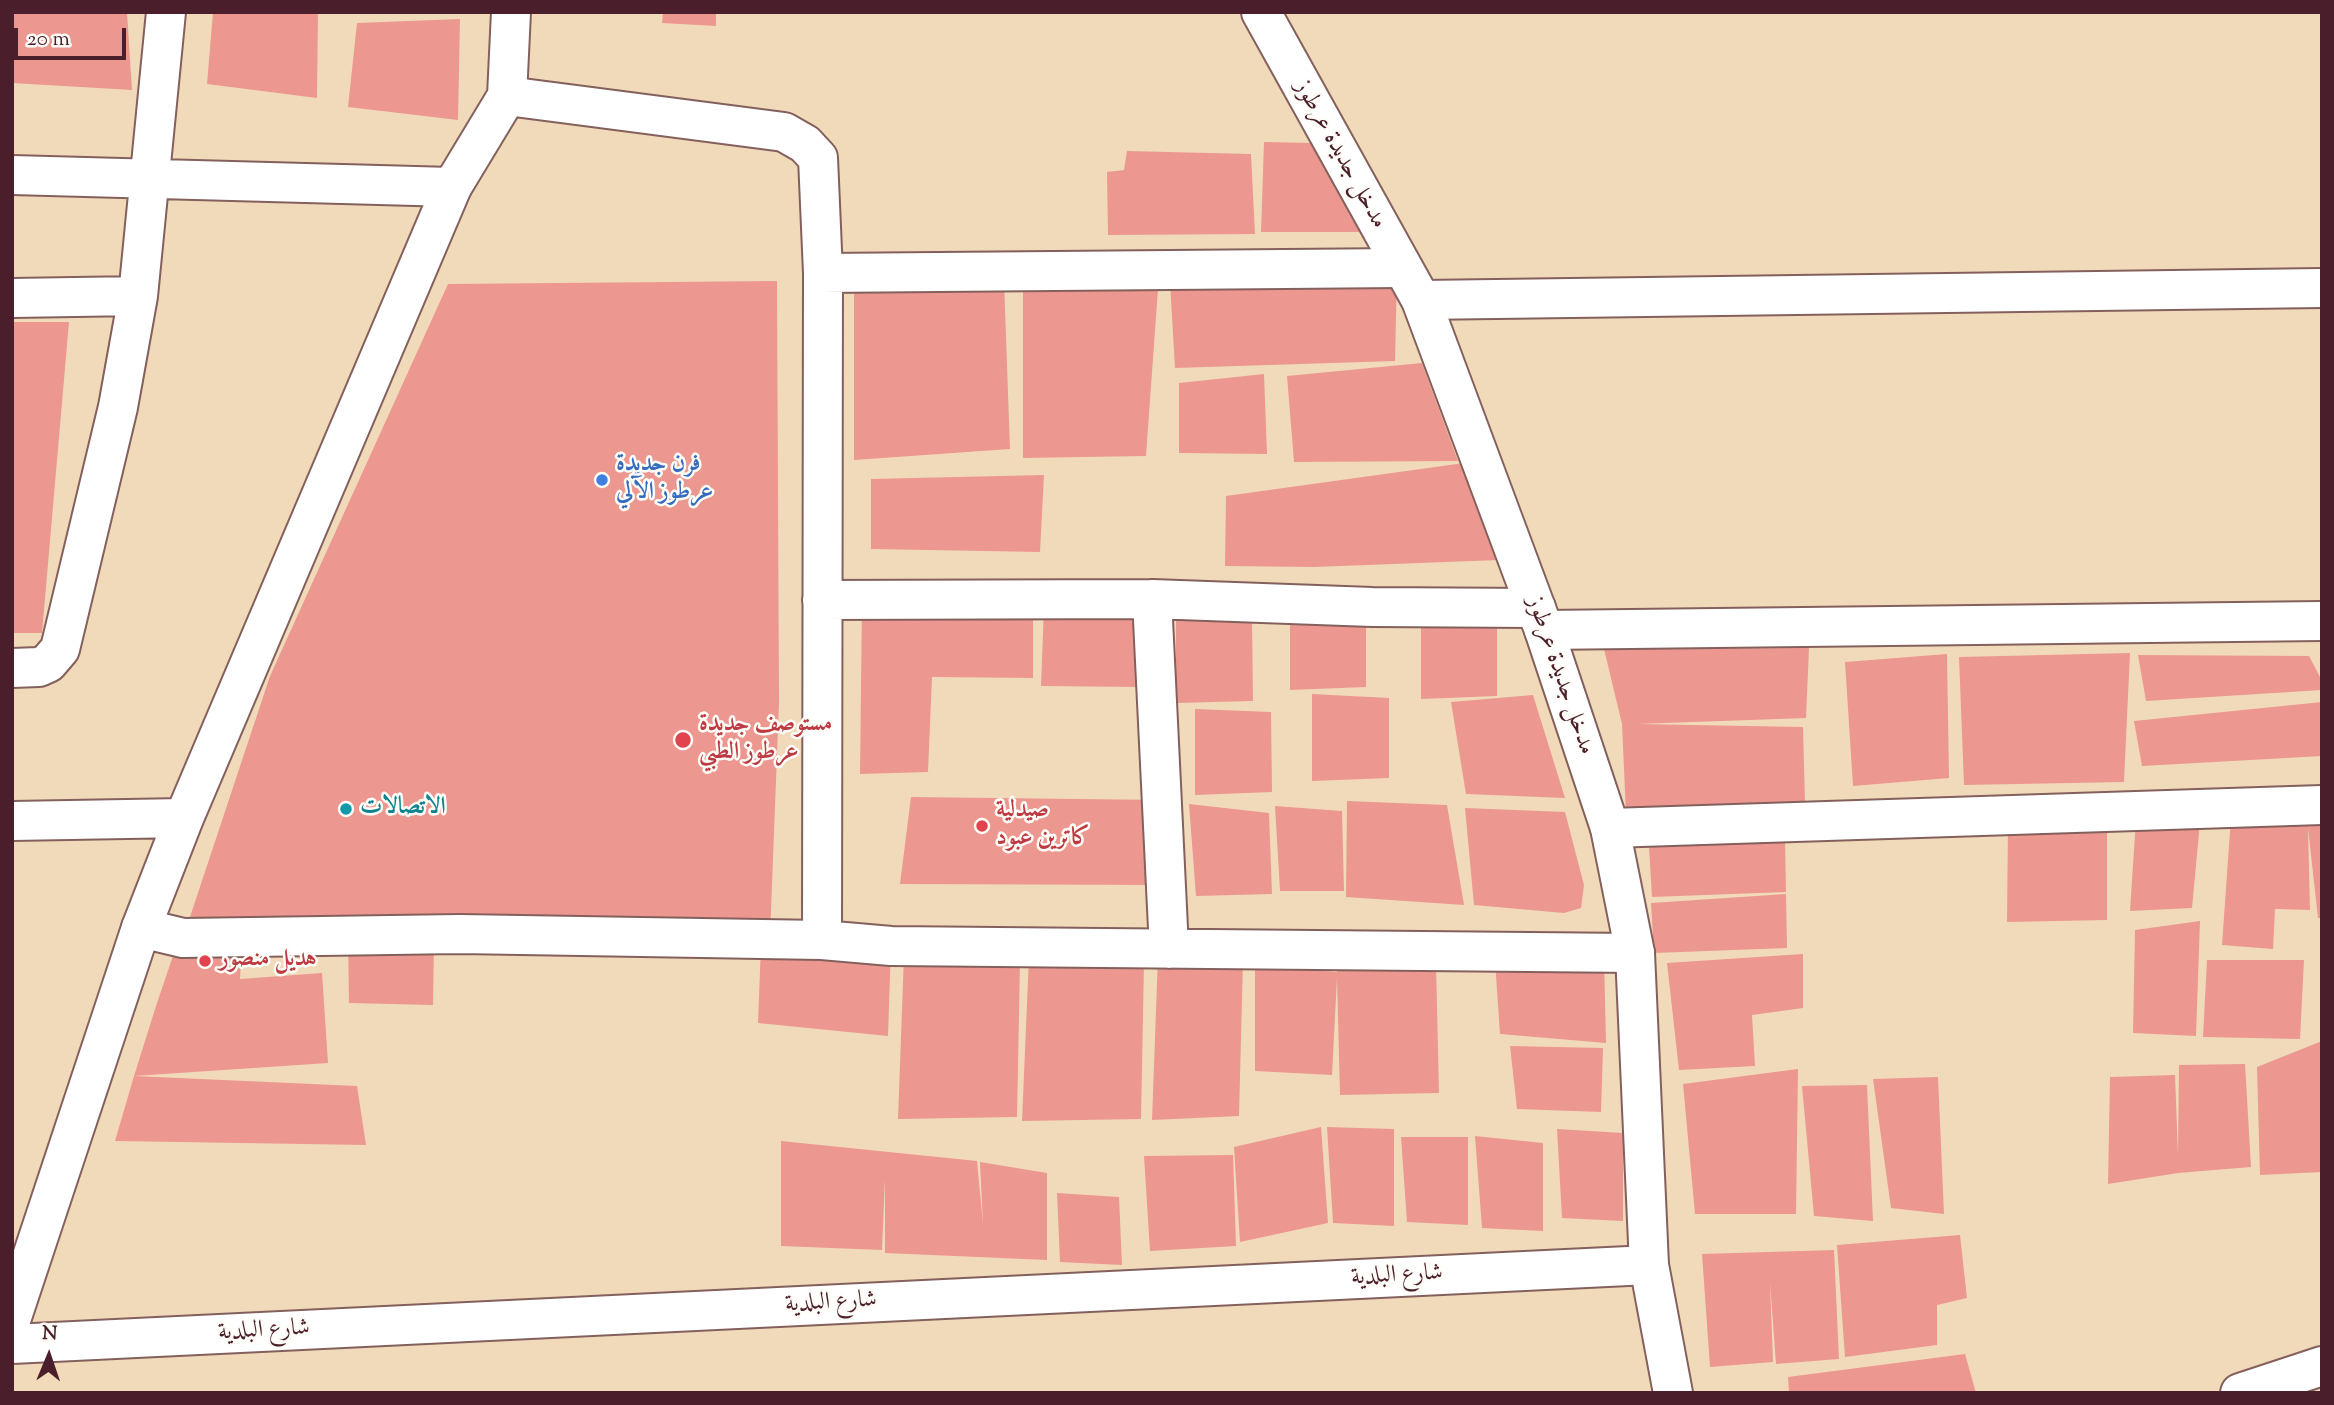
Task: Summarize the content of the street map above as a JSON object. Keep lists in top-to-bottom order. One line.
{"streets":{"street":["مدخل جديدة عرطوز","شارع البلدية"]},"crossings":[["مدخل جديدة عرطوز","شارع البلدية"]],"places":["فرن جديدة عرطوز الآلي","مستوصف جديدة عرطوز الطبي","الاتصالات","صيدلية كاترين عبود","هديل منصور"],"scale_bar":"20 m","north":"top"}
